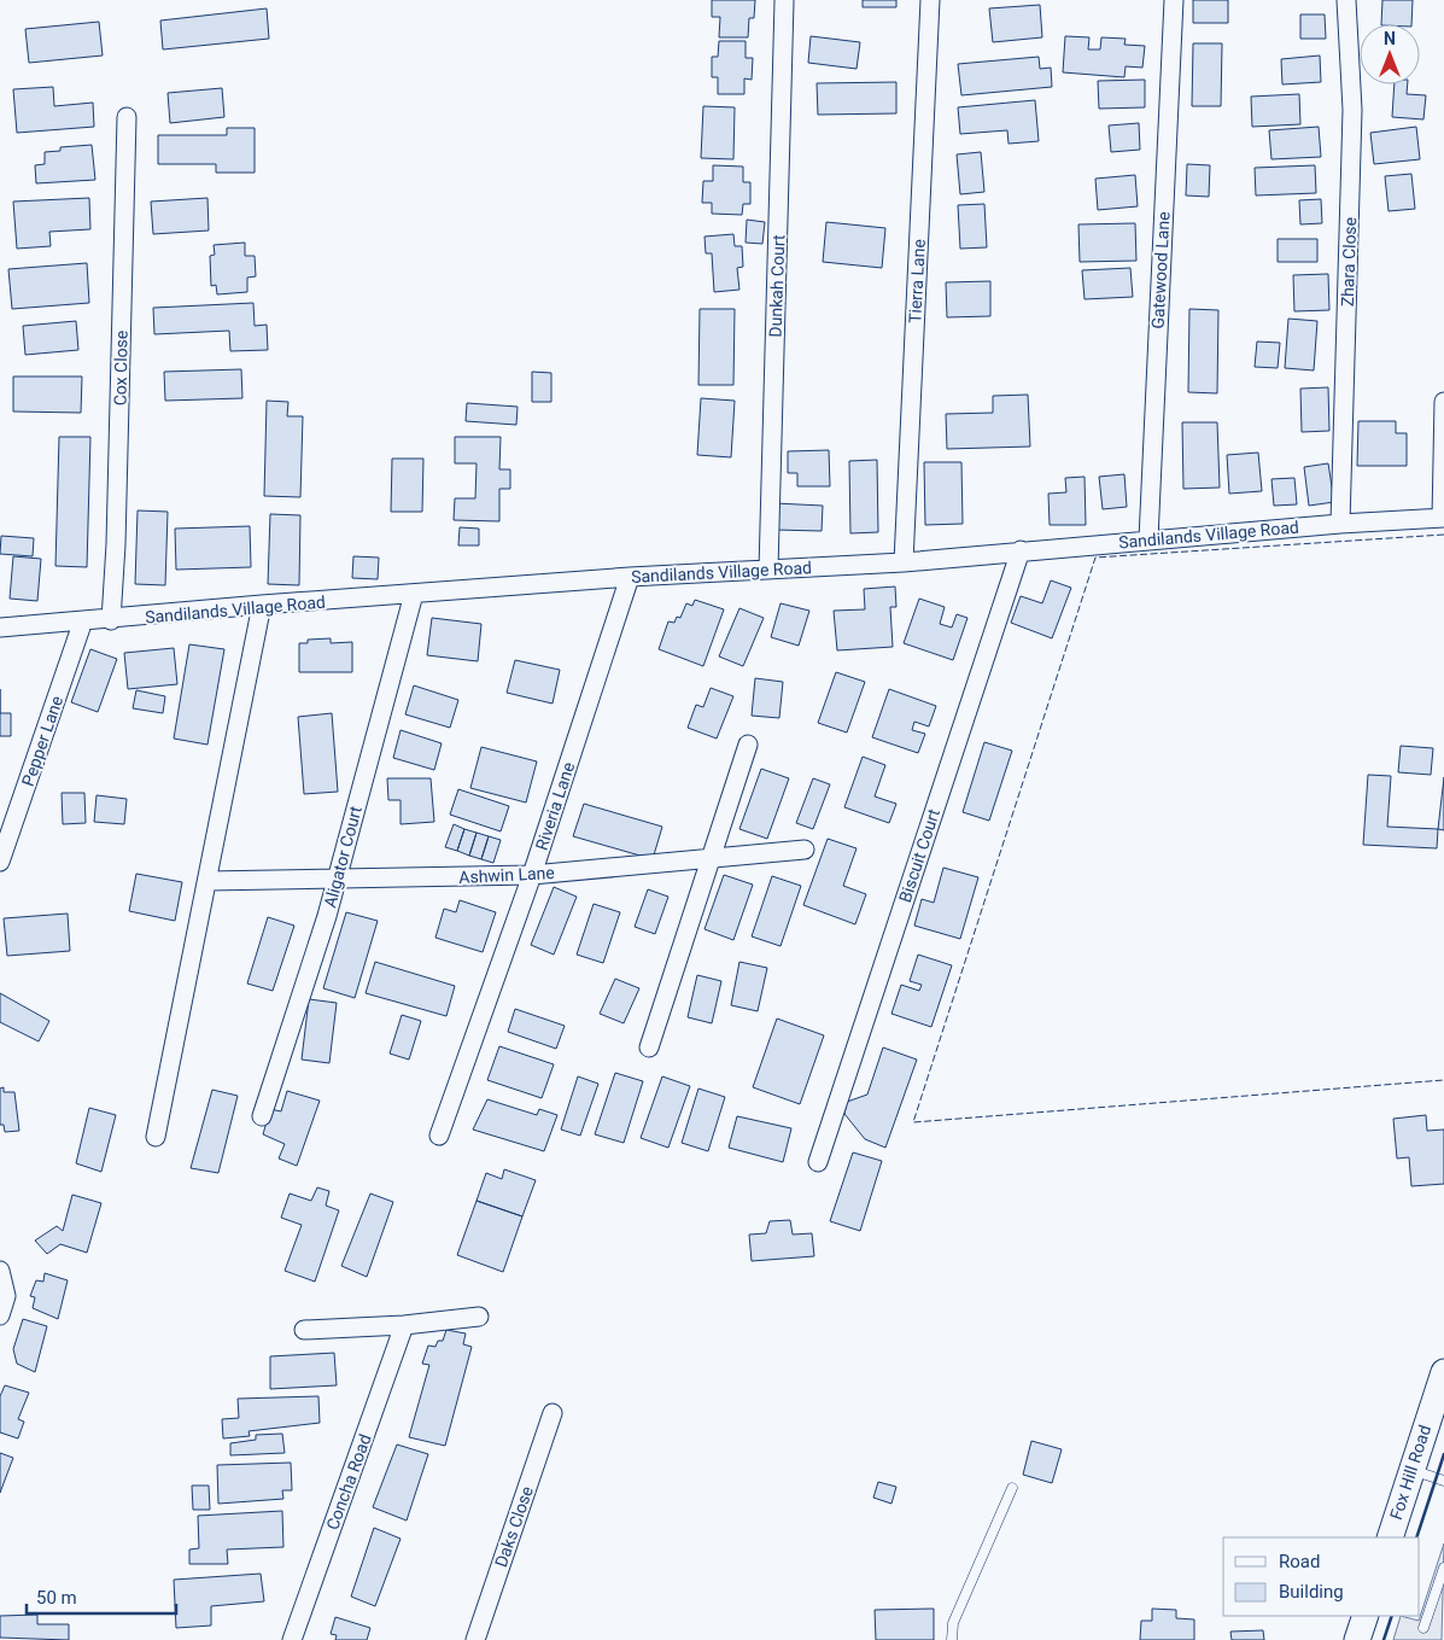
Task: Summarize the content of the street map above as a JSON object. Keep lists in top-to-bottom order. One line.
{"streets":{"main road":["Fox Hill Road"],"street":["Zhara Close","Gatewood Lane","Tierra Lane","Dunkah Court","Cox Close","Sandilands Village Road","Pepper Lane","Riveria Lane","Biscuit Court","Aligator Court","Ashwin Lane","Concha Road","Daks Close"]},"crossings":[["Zhara Close","Sandilands Village Road"],["Gatewood Lane","Sandilands Village Road"],["Tierra Lane","Sandilands Village Road"],["Dunkah Court","Sandilands Village Road"],["Cox Close","Sandilands Village Road"],["Sandilands Village Road","Pepper Lane"],["Sandilands Village Road","Riveria Lane"],["Sandilands Village Road","Biscuit Court"],["Sandilands Village Road","Aligator Court"],["Riveria Lane","Ashwin Lane"],["Aligator Court","Ashwin Lane"]],"legend":["Road","Building"],"scale_bar":"50 m","north":"top"}
